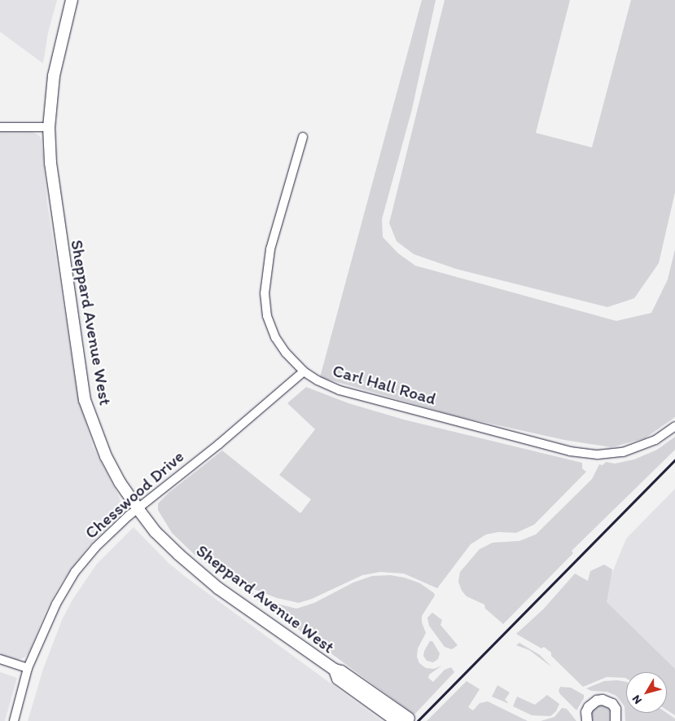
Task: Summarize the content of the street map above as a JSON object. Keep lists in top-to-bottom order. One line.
{"streets":{"main road":["Sheppard Avenue West"],"street":["Carl Hall Road","Chesswood Drive"]},"crossings":[["Sheppard Avenue West","Chesswood Drive"],["Carl Hall Road","Chesswood Drive"]],"north":"bottom left"}
